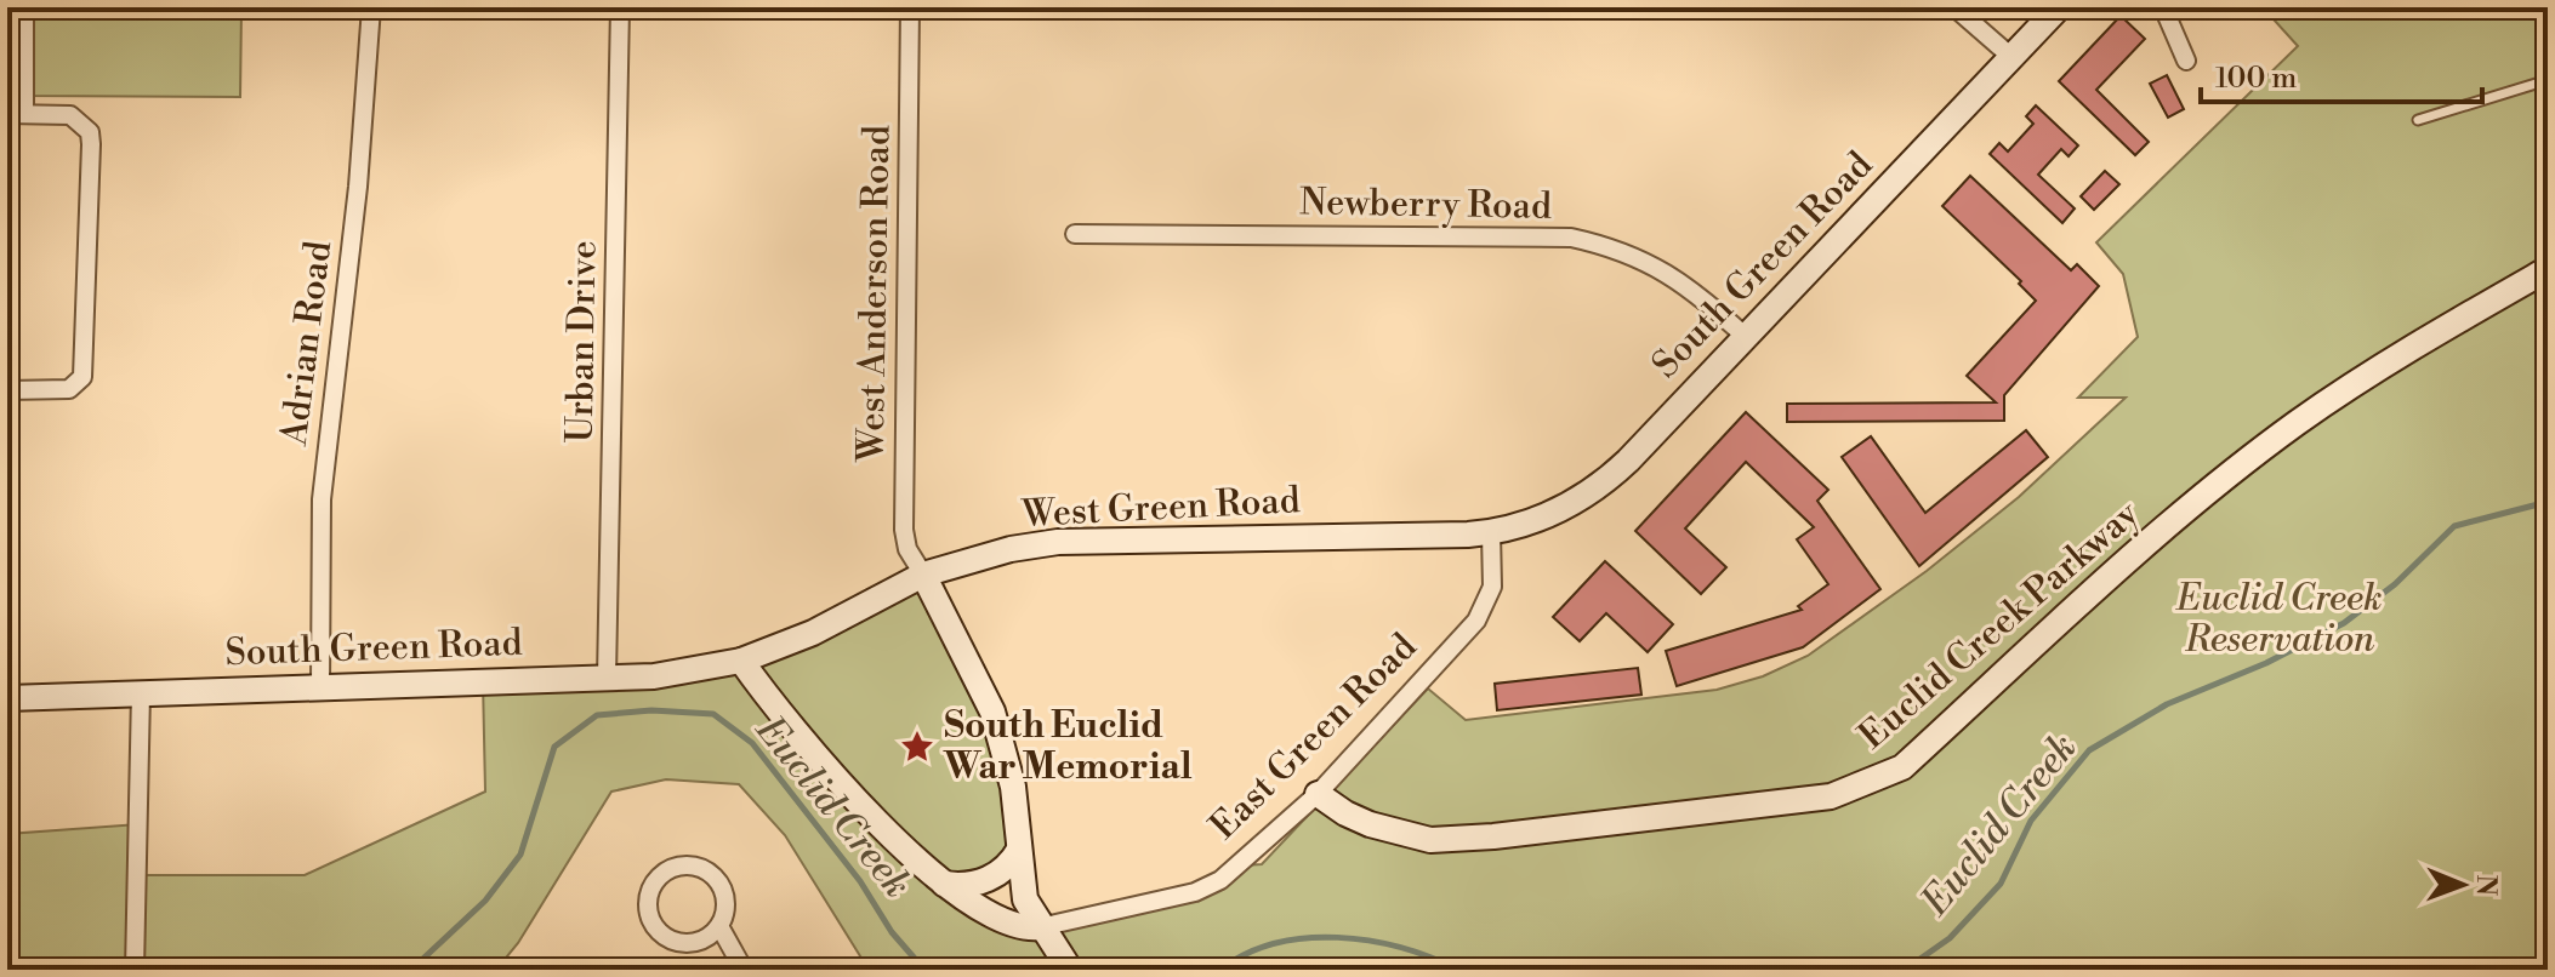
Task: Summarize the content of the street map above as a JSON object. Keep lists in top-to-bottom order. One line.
{"streets":{"street":["Newberry Road","South Green Road","West Anderson Road","Urban Drive","Adrian Road","West Green Road","Euclid Creek Parkway","East Green Road"]},"crossings":[["Newberry Road","South Green Road"],["South Green Road","Urban Drive"],["South Green Road","Adrian Road"],["South Green Road","West Green Road"],["South Green Road","East Green Road"],["West Anderson Road","West Green Road"],["West Green Road","East Green Road"],["Euclid Creek Parkway","East Green Road"]],"water":["Euclid Creek"],"parks":["Euclid Creek Reservation"],"places":{"place":["South Euclid War Memorial"]},"scale_bar":"100 m","north":"right"}
